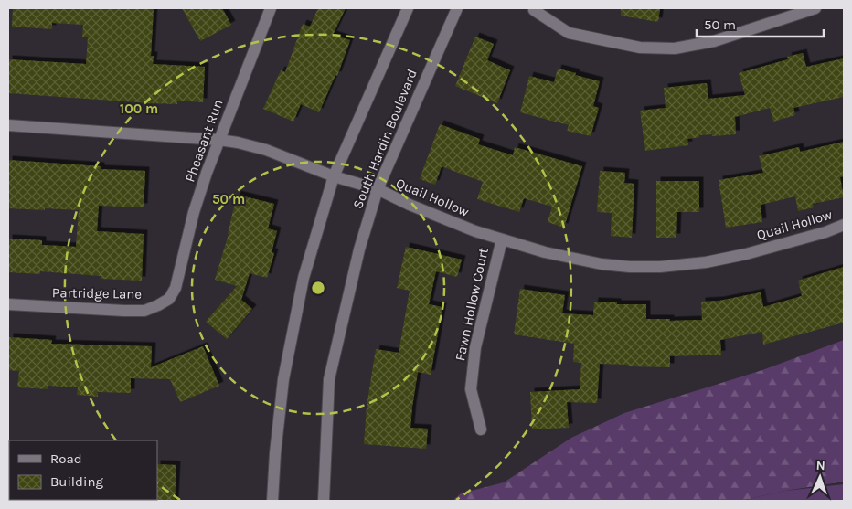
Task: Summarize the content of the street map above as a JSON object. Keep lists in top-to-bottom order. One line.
{"streets":{"street":["South Hardin Boulevard","Pheasant Run","Quail Hollow","Partridge Lane","Fawn Hollow Court"]},"crossings":[["South Hardin Boulevard","Quail Hollow"],["Pheasant Run","Quail Hollow"],["Pheasant Run","Partridge Lane"],["Quail Hollow","Fawn Hollow Court"]],"legend":["Road","Building"],"scale_bar":"50 m","north":"top","rings":["100 m","50 m"]}
